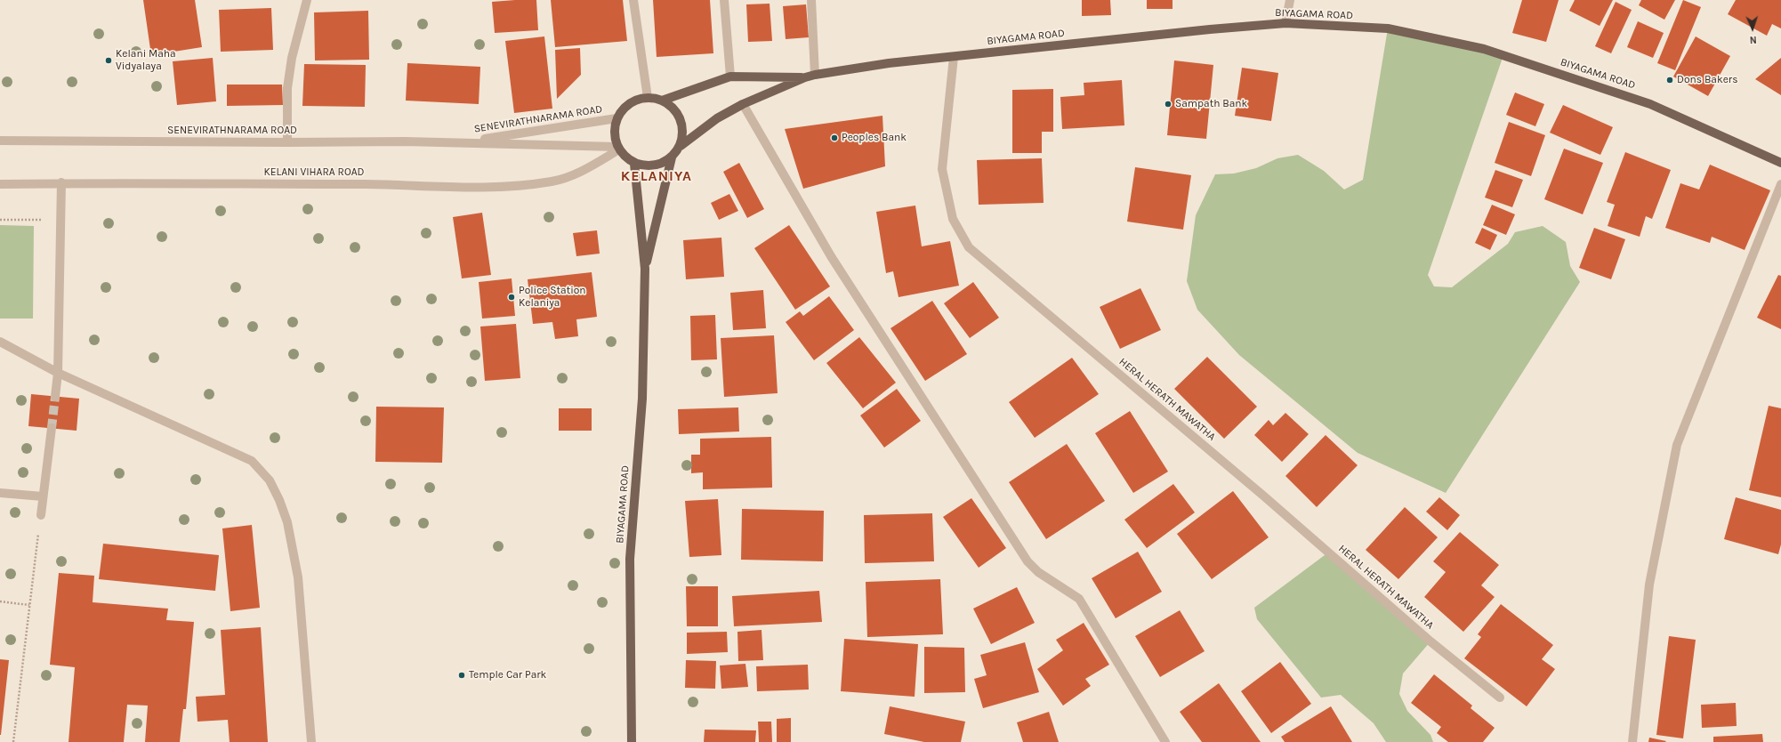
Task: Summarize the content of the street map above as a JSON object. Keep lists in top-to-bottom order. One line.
{"streets":{"main road":["BIYAGAMA ROAD"],"street":["SENEVIRATHNARAMA ROAD","KELANI VIHARA ROAD","HERAL HERATH MAWATHA"]},"crossings":[["BIYAGAMA ROAD","SENEVIRATHNARAMA ROAD"],["BIYAGAMA ROAD","KELANI VIHARA ROAD"],["BIYAGAMA ROAD","HERAL HERATH MAWATHA"],["SENEVIRATHNARAMA ROAD","KELANI VIHARA ROAD"]],"districts":["KELANIYA"],"places":["Kelani Maha Vidyalaya","Dons Bakers","Sampath Bank","Peoples Bank","Police Station Kelaniya","Temple Car Park"],"north":"bottom"}
